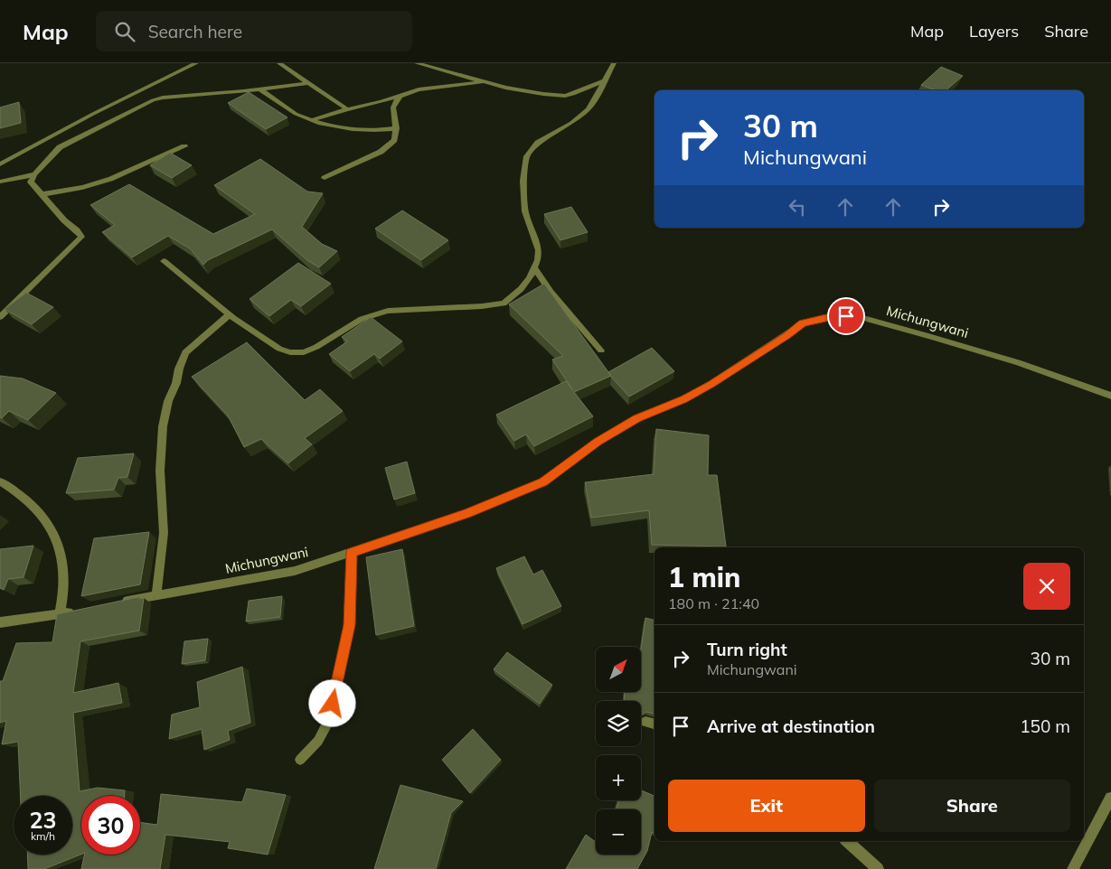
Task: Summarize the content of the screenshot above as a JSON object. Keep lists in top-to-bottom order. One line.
{"streets":{"street":["Michungwani"]},"north":"top right","page":{"header":"Map","search":"Search here","nav":["Map","Layers","Share"],"turn":["30 m","Michungwani"],"heading":["1 min","180 m · 21:40"],"list":[{"name":"Turn right","note":"Michungwani","value":"30 m"},{"name":"Arrive at destination","value":"150 m"}],"map_buttons":["+","−"],"buttons":["Exit","Share"],"speed":"23 km/h","limit":"30"}}
